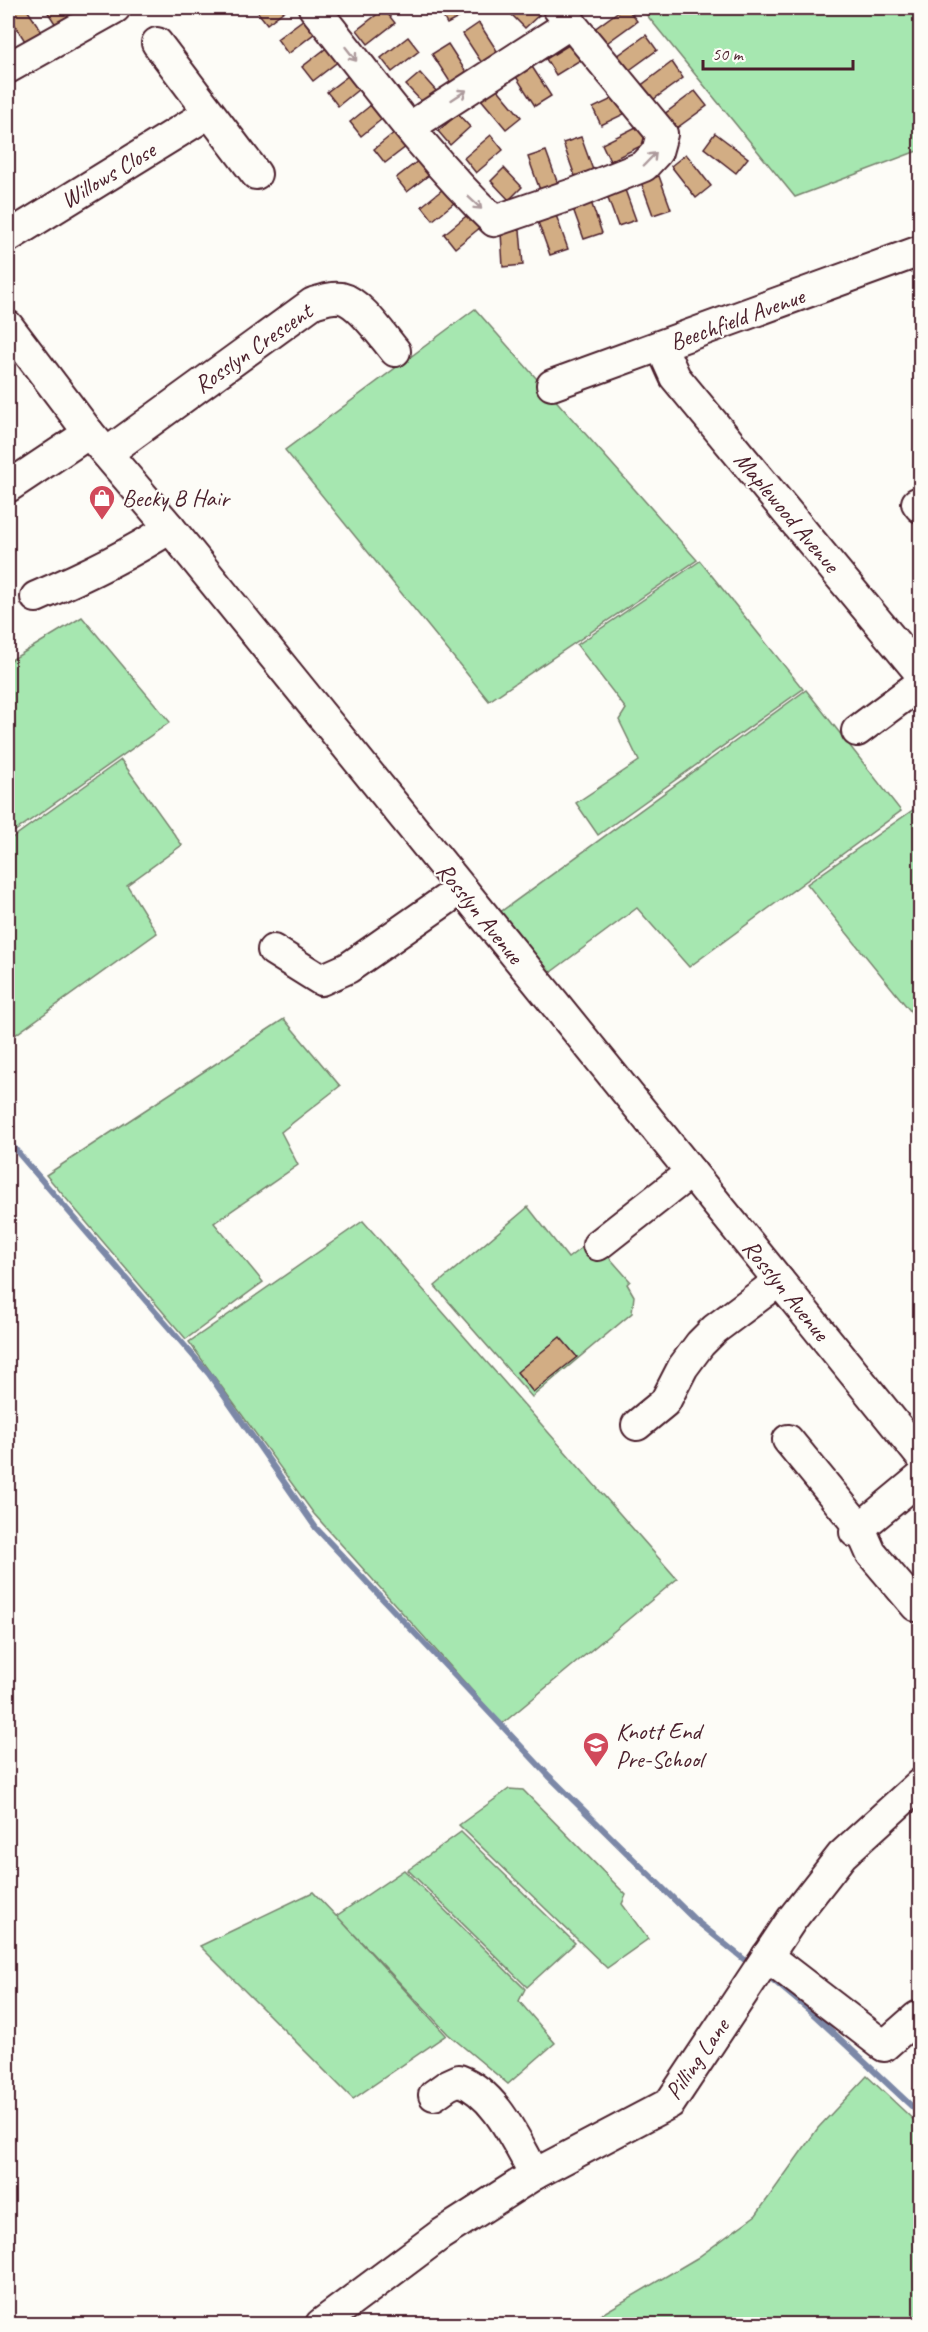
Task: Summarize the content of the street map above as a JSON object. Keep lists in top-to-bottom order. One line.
{"streets":{"street":["Willows Close","Beechfield Avenue","Rosslyn Crescent","Maplewood Avenue","Rosslyn Avenue","Pilling Lane"]},"crossings":[["Beechfield Avenue","Maplewood Avenue"],["Rosslyn Crescent","Rosslyn Avenue"]],"places":{"shop":["Becky B Hair"],"school or university":["Knott End Pre-School"]},"scale_bar":"50 m"}
